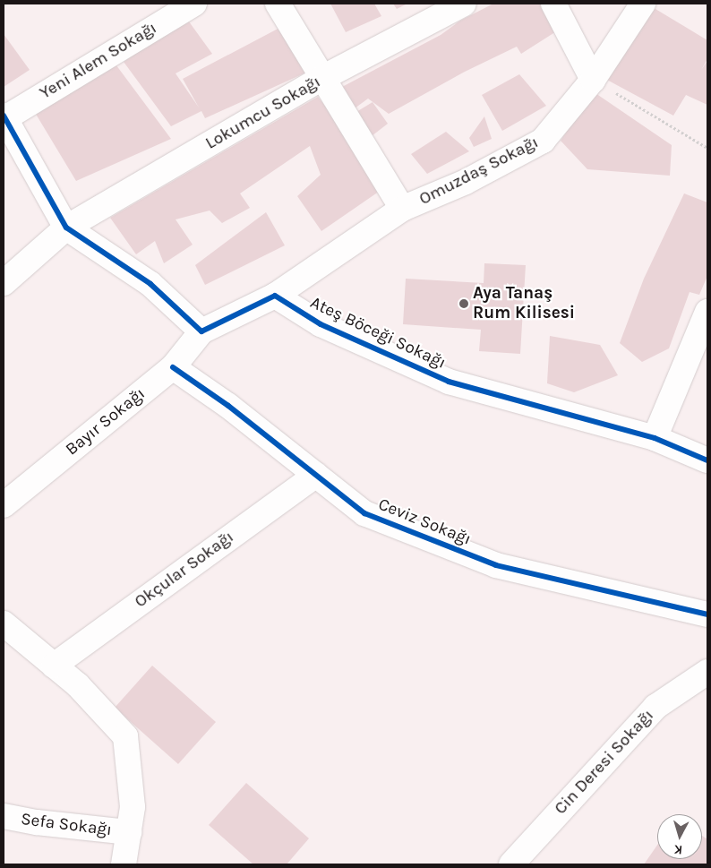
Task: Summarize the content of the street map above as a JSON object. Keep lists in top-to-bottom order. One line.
{"streets":{"street":["Yeni Alem Sokağı","Lokumcu Sokağı","Omuzdaş Sokağı","Ateş Böceği Sokağı","Bayır Sokağı","Ceviz Sokağı","Okçular Sokağı","Cin Deresi Sokağı","Sefa Sokağı"]},"crossings":[["Omuzdaş Sokağı","Ateş Böceği Sokağı"],["Bayır Sokağı","Ceviz Sokağı"],["Ceviz Sokağı","Okçular Sokağı"]],"places":["Aya Tanaş Rum Kilisesi"],"north":"bottom"}
